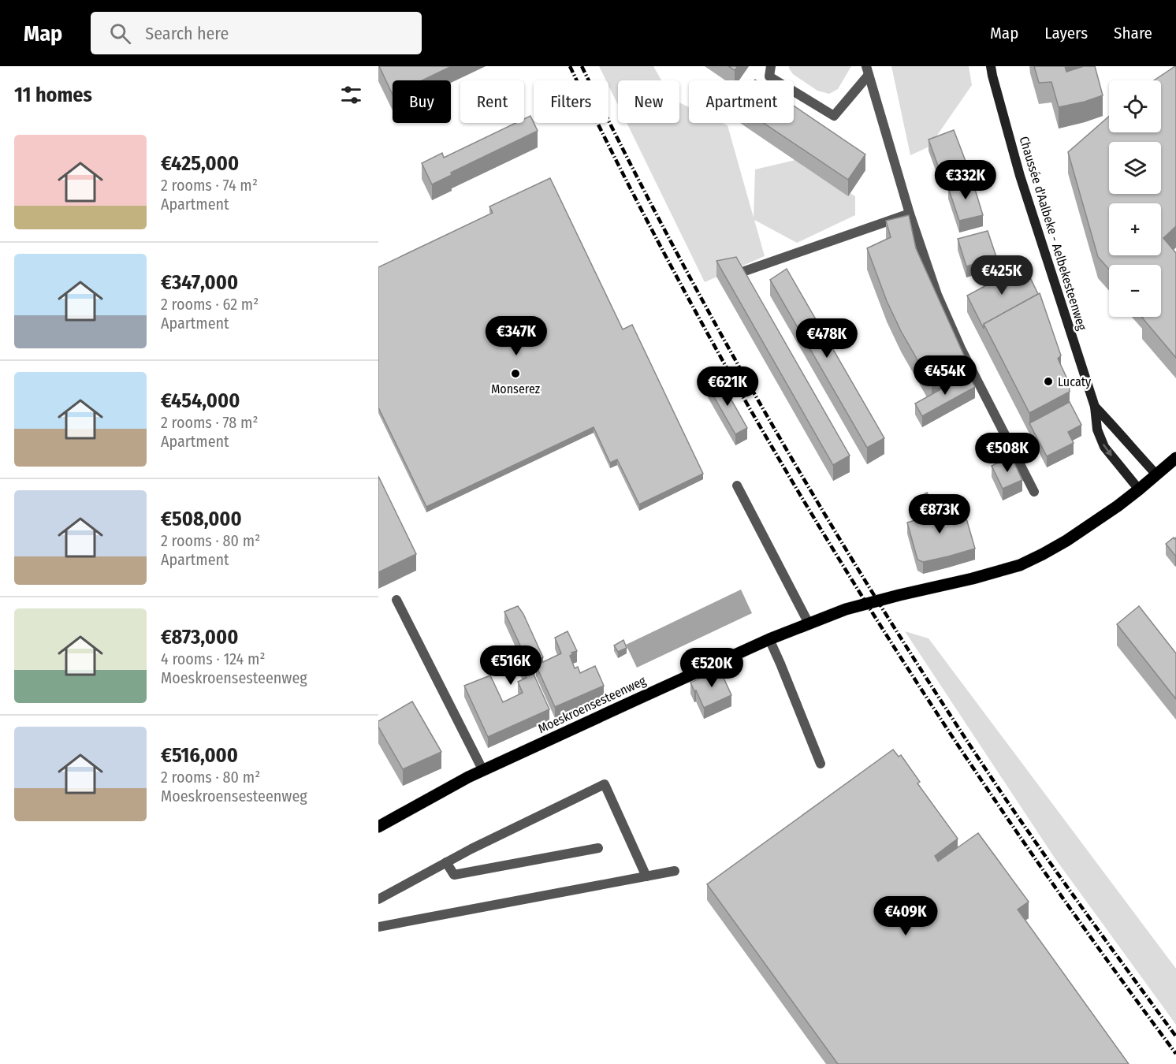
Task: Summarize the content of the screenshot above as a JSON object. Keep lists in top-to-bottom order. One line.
{"streets":{"main road":["Chaussée d'Aalbeke - Aelbekesteenweg","Moeskroensesteenweg"]},"crossings":[["Chaussée d'Aalbeke - Aelbekesteenweg","Moeskroensesteenweg"]],"places":["Monserez","Lucaty"],"page":{"header":"Map","search":"Search here","nav":["Map","Layers","Share"],"heading":"11 homes","map_buttons":["+","−"],"chip":["Buy","Rent","Filters","New","Apartment"],"list":[{"name":"€425,000","note":"2 rooms · 74 m² · Apartment"},{"name":"€347,000","note":"2 rooms · 62 m² · Apartment"},{"name":"€454,000","note":"2 rooms · 78 m² · Apartment"},{"name":"€508,000","note":"2 rooms · 80 m² · Apartment"},{"name":"€873,000","note":"4 rooms · 124 m² · Moeskroensesteenweg"},{"name":"€516,000","note":"2 rooms · 80 m² · Moeskroensesteenweg"}],"price":["€332K","€425K","€347K","€478K","€454K","€621K","€508K","€873K","€516K","€520K","€409K"]}}
